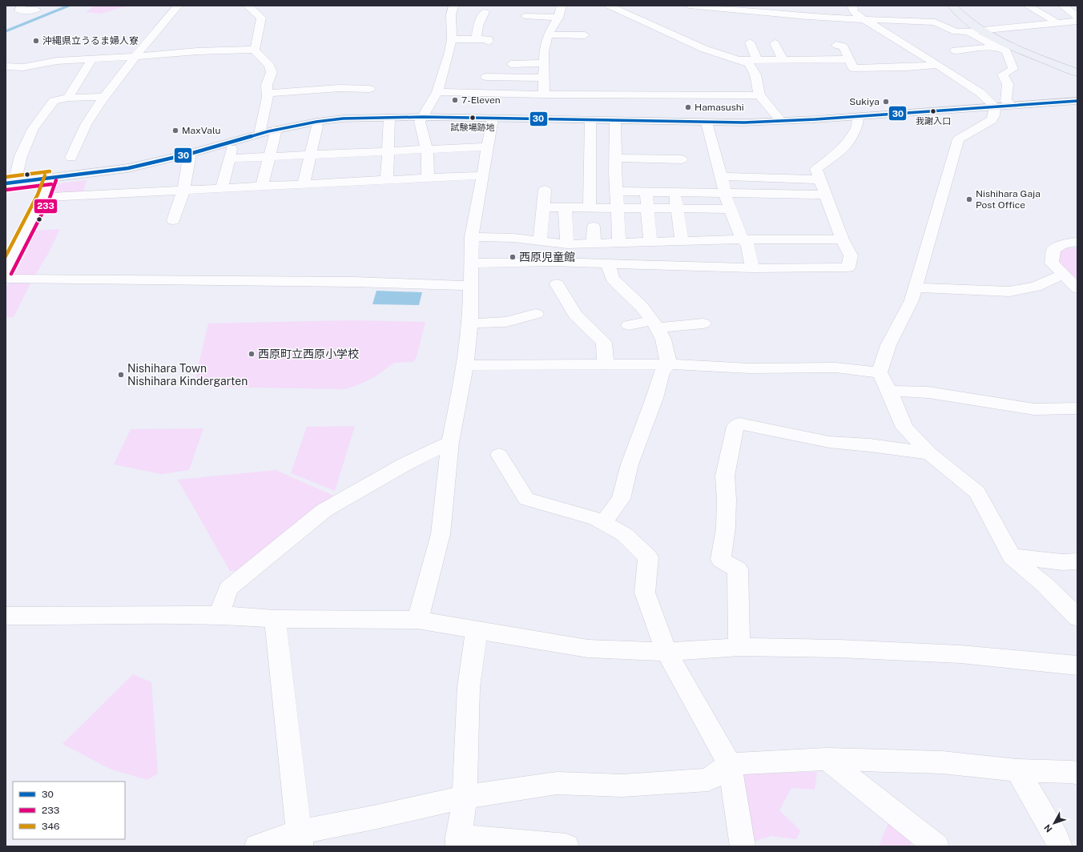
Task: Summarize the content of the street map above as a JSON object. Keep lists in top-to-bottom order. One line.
{"places":["沖縄県立うるま婦人寮","7-Eleven","Sukiya","Hamasushi","我謝入口","試験場跡地","MaxValu","Nishihara Gaja Post Office","西原児童館","西原町立西原小学校","Nishihara Town Nishihara Kindergarten"],"lines":["transit line 30","transit line 346","transit line 233"],"legend":["30","233","346"],"north":"bottom left"}
